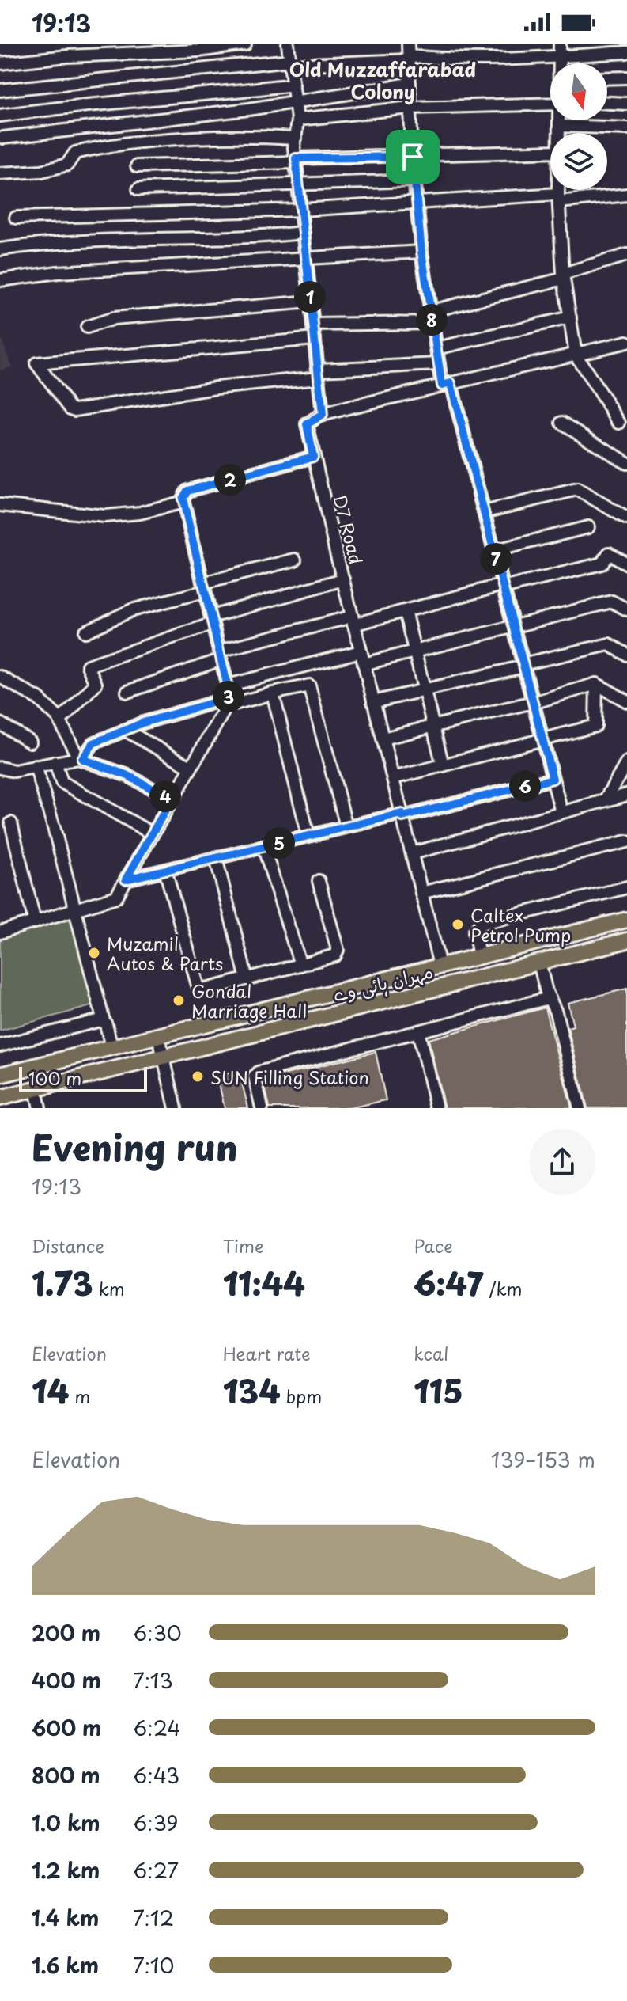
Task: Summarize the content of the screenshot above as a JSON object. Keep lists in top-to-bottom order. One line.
{"streets":{"main road":["مہران ہائی وے"],"street":["D7 Road"]},"crossings":[["D7 Road","مہران ہائی وے"]],"districts":["Old Muzzaffarabad Colony"],"places":["Caltex Petrol Pump","Muzamil Autos & Parts","Gondal Marriage Hall","SUN Filling Station"],"scale_bar":"100 m","north":"bottom","page":{"status":"19:13","pins":["1","8","2","7","3","6","4","5"],"scale":"100 m","heading":["Evening run","19:13"],"stats":[["Distance","1.73 km"],["Time","11:44"],["Pace","6:47 /km"],["Elevation","14 m"],["Heart rate","134 bpm"],["kcal","115"]],"chart":["Elevation","139–153 m"],"list":[{"name":"200 m","note":"6:30"},{"name":"400 m","note":"7:13"},{"name":"600 m","note":"6:24"},{"name":"800 m","note":"6:43"},{"name":"1.0 km","note":"6:39"},{"name":"1.2 km","note":"6:27"},{"name":"1.4 km","note":"7:12"},{"name":"1.6 km","note":"7:10"}]}}
